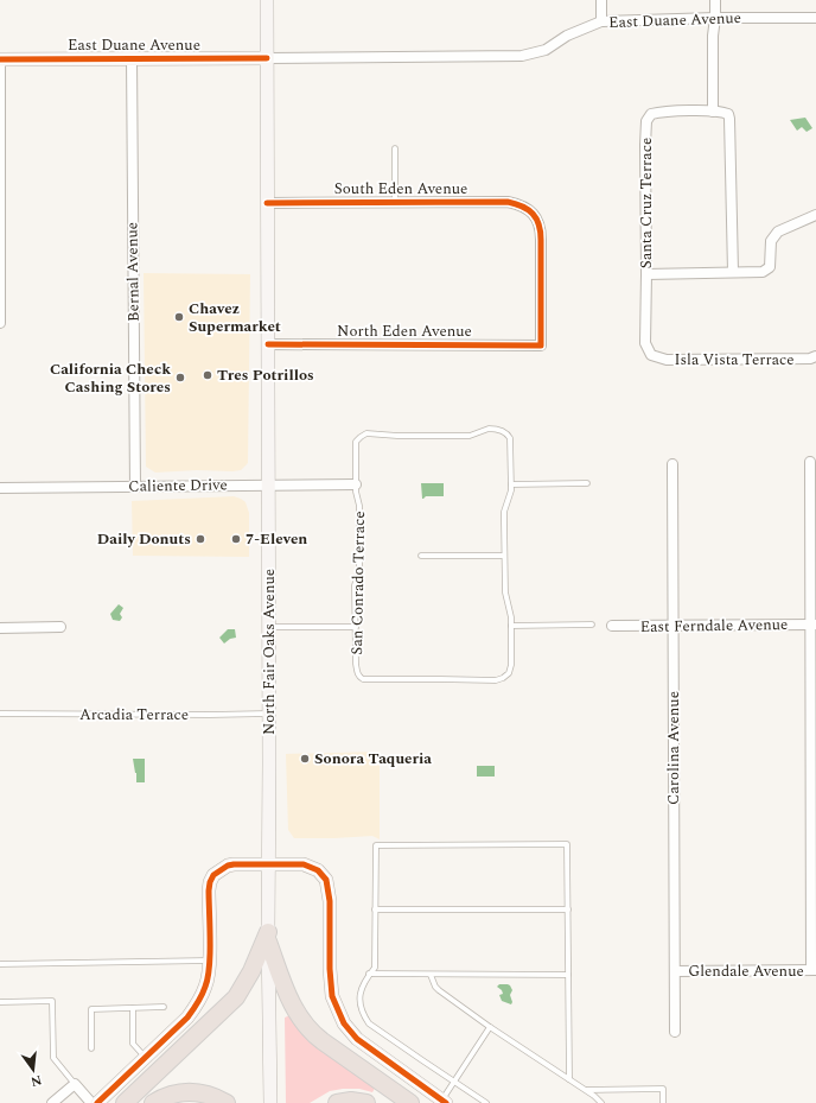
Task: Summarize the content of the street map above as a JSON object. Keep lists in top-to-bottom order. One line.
{"streets":{"main road":["East Duane Avenue","North Fair Oaks Avenue"],"street":["South Eden Avenue","Santa Cruz Terrace","Bernal Avenue","North Eden Avenue","Isla Vista Terrace","Caliente Drive","East Ferndale Avenue","Carolina Avenue","Glendale Avenue"],"lane":["San Conrado Terrace","Arcadia Terrace"]},"crossings":[["East Duane Avenue","Bernal Avenue"],["East Duane Avenue","North Fair Oaks Avenue"],["South Eden Avenue","North Eden Avenue"],["South Eden Avenue","North Fair Oaks Avenue"],["Santa Cruz Terrace","Isla Vista Terrace"],["Bernal Avenue","Caliente Drive"],["North Eden Avenue","North Fair Oaks Avenue"],["Caliente Drive","San Conrado Terrace"],["Caliente Drive","North Fair Oaks Avenue"],["East Ferndale Avenue","Carolina Avenue"],["North Fair Oaks Avenue","Arcadia Terrace"],["Carolina Avenue","Glendale Avenue"]],"places":["Chavez Supermarket","Tres Potrillos","California Check Cashing Stores","Daily Donuts","7-Eleven","Sonora Taqueria"],"north":"bottom"}
